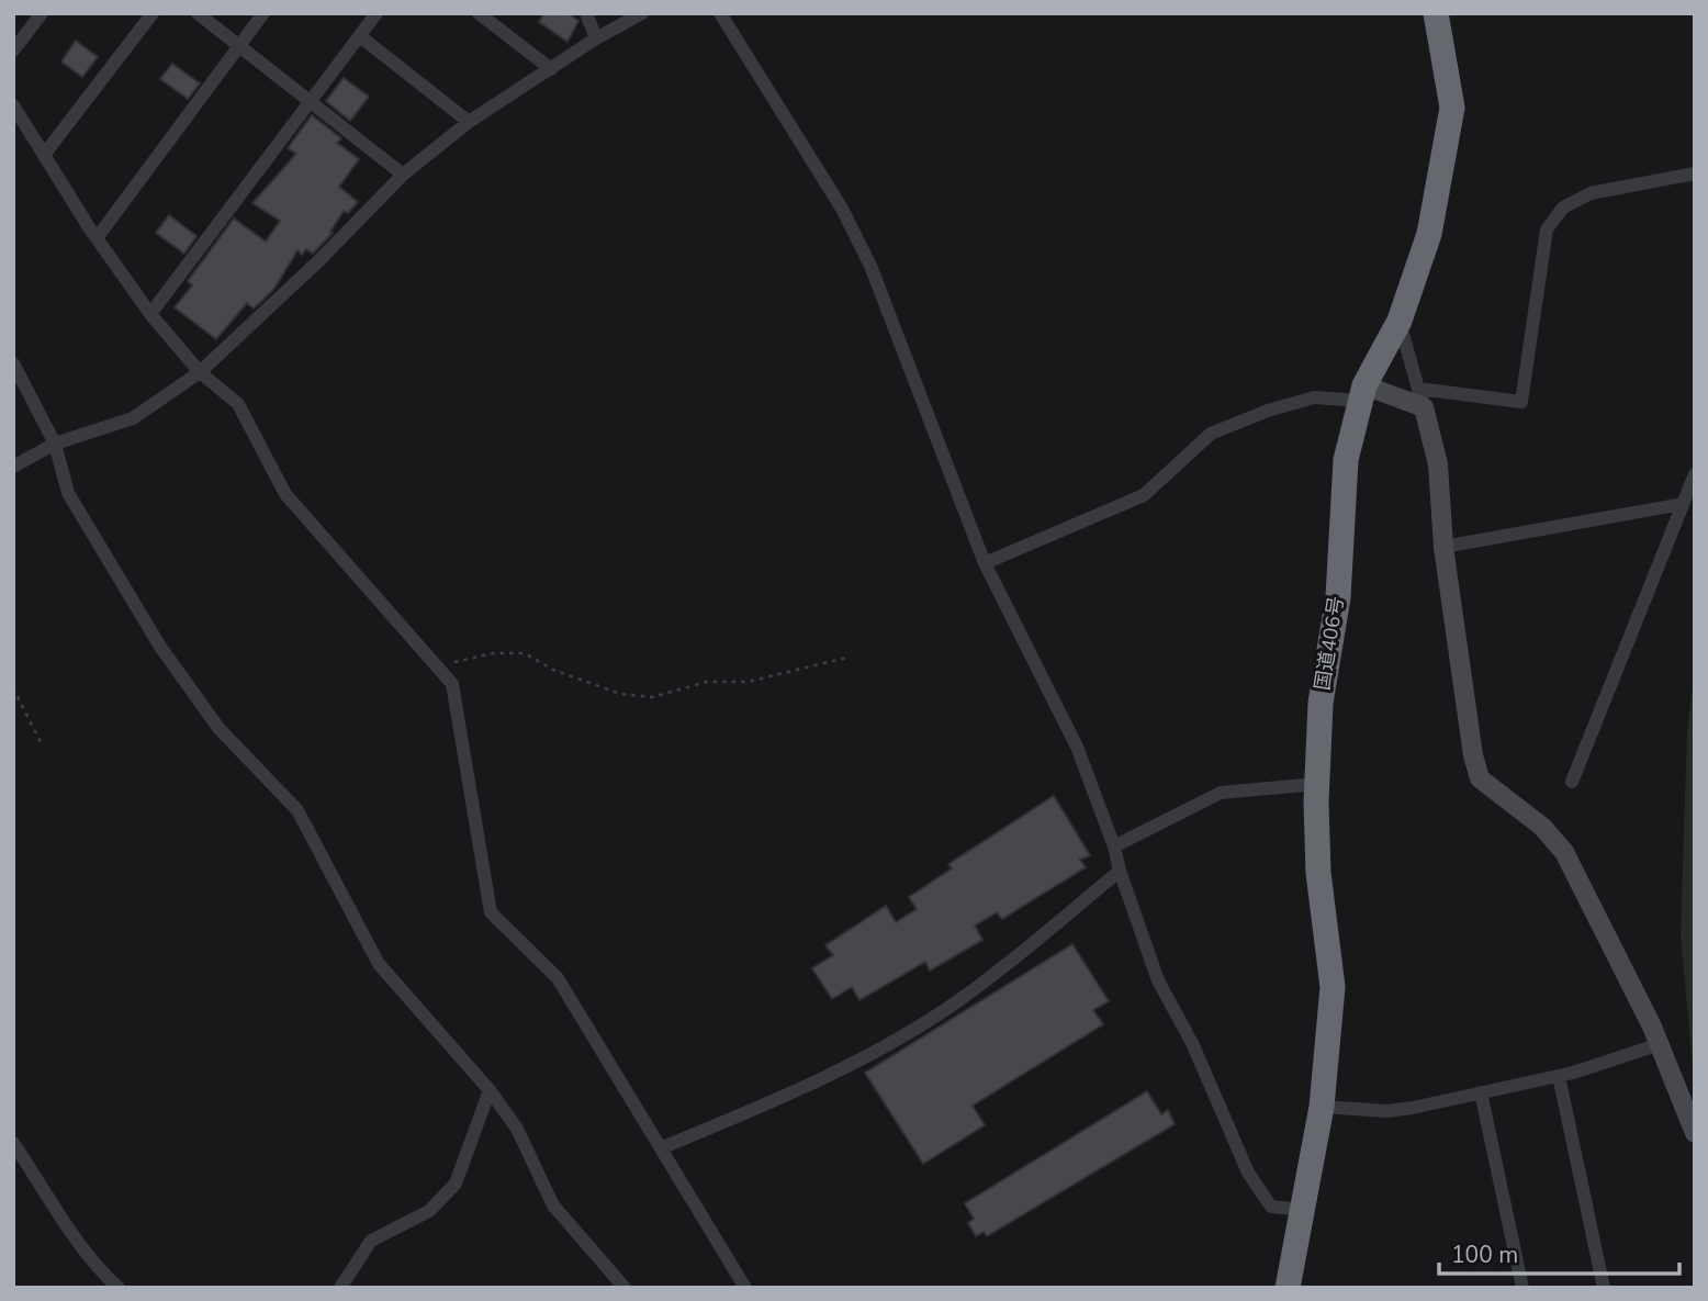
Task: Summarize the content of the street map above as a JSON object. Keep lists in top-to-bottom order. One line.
{"streets":{"highway":["国道406号"]},"scale_bar":"100 m"}
